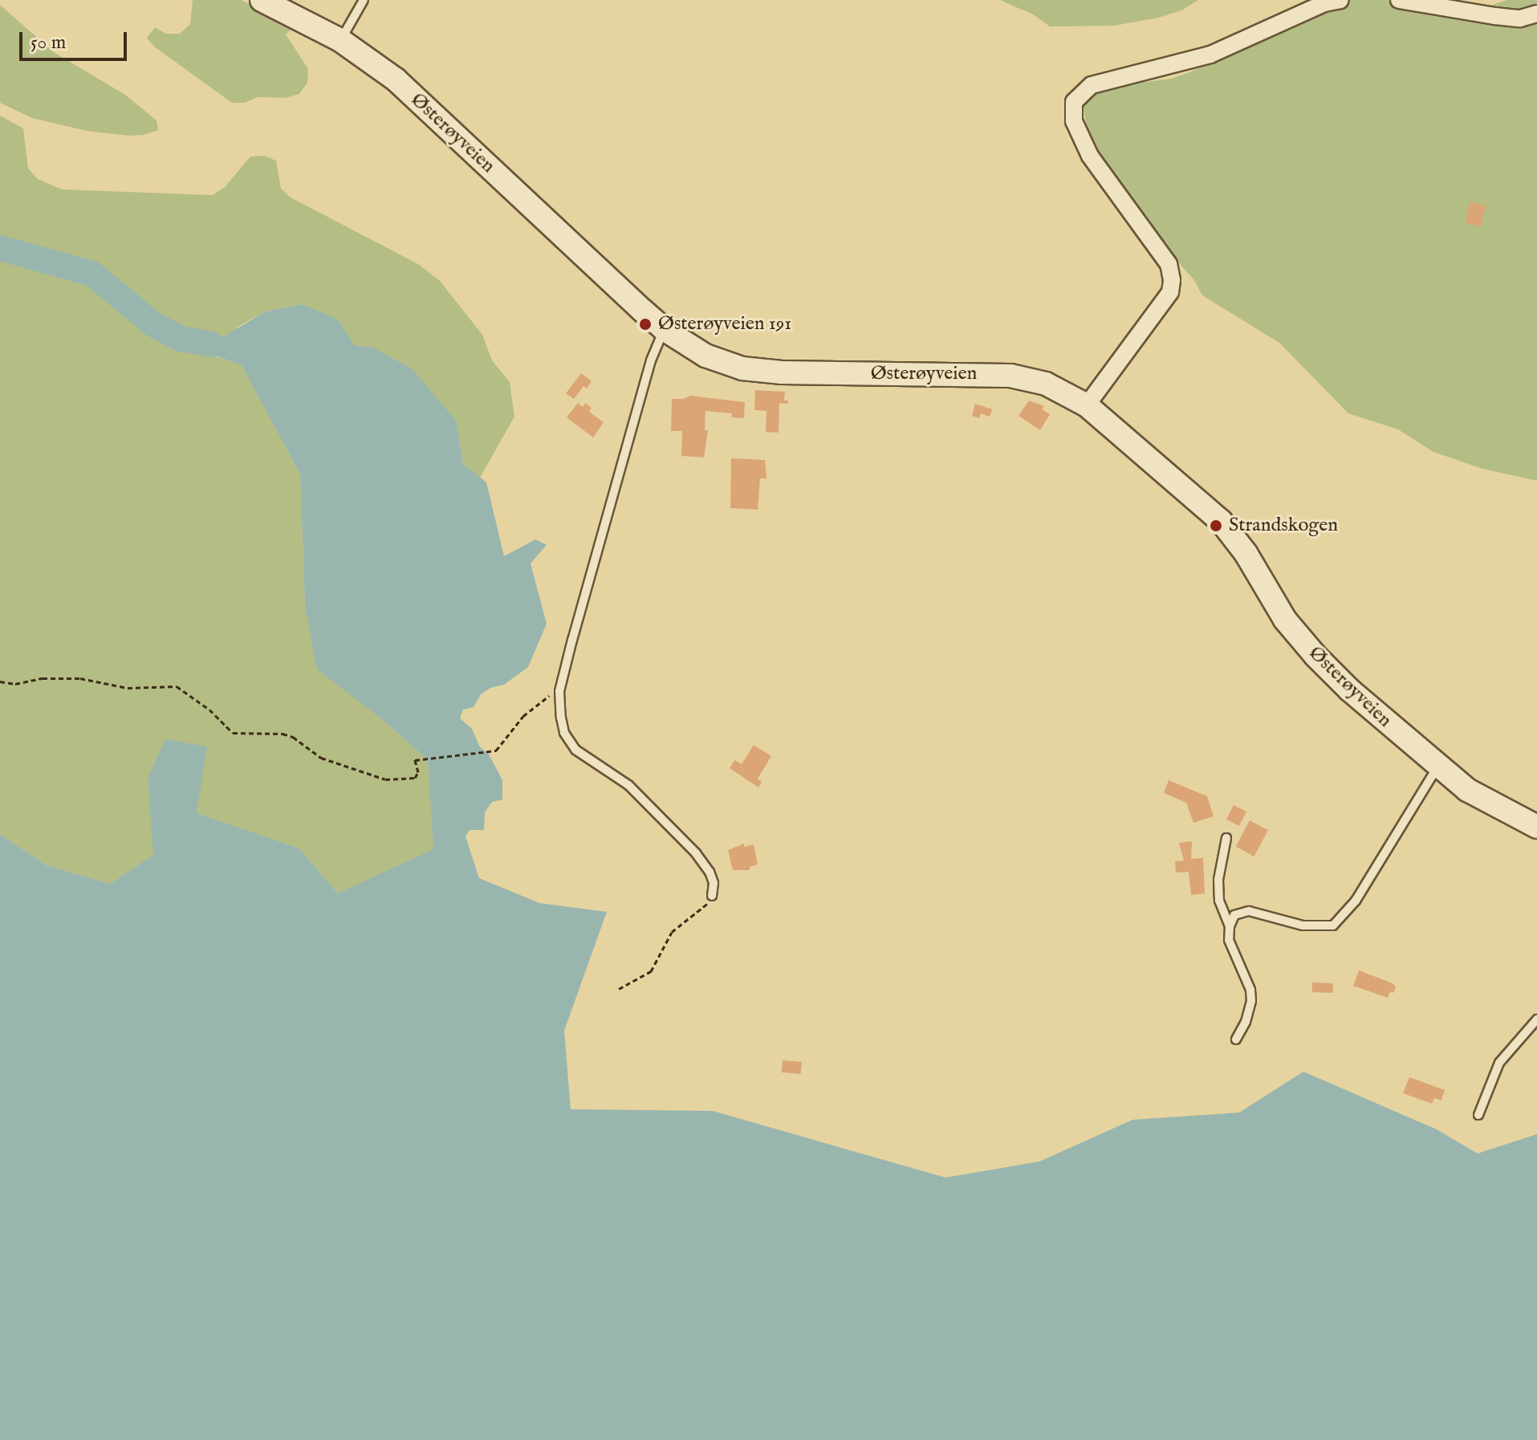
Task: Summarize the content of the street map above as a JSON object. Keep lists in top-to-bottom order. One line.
{"streets":{"main road":["Østerøyveien"]},"places":["Østerøyveien 191","Strandskogen"],"scale_bar":"50 m"}
